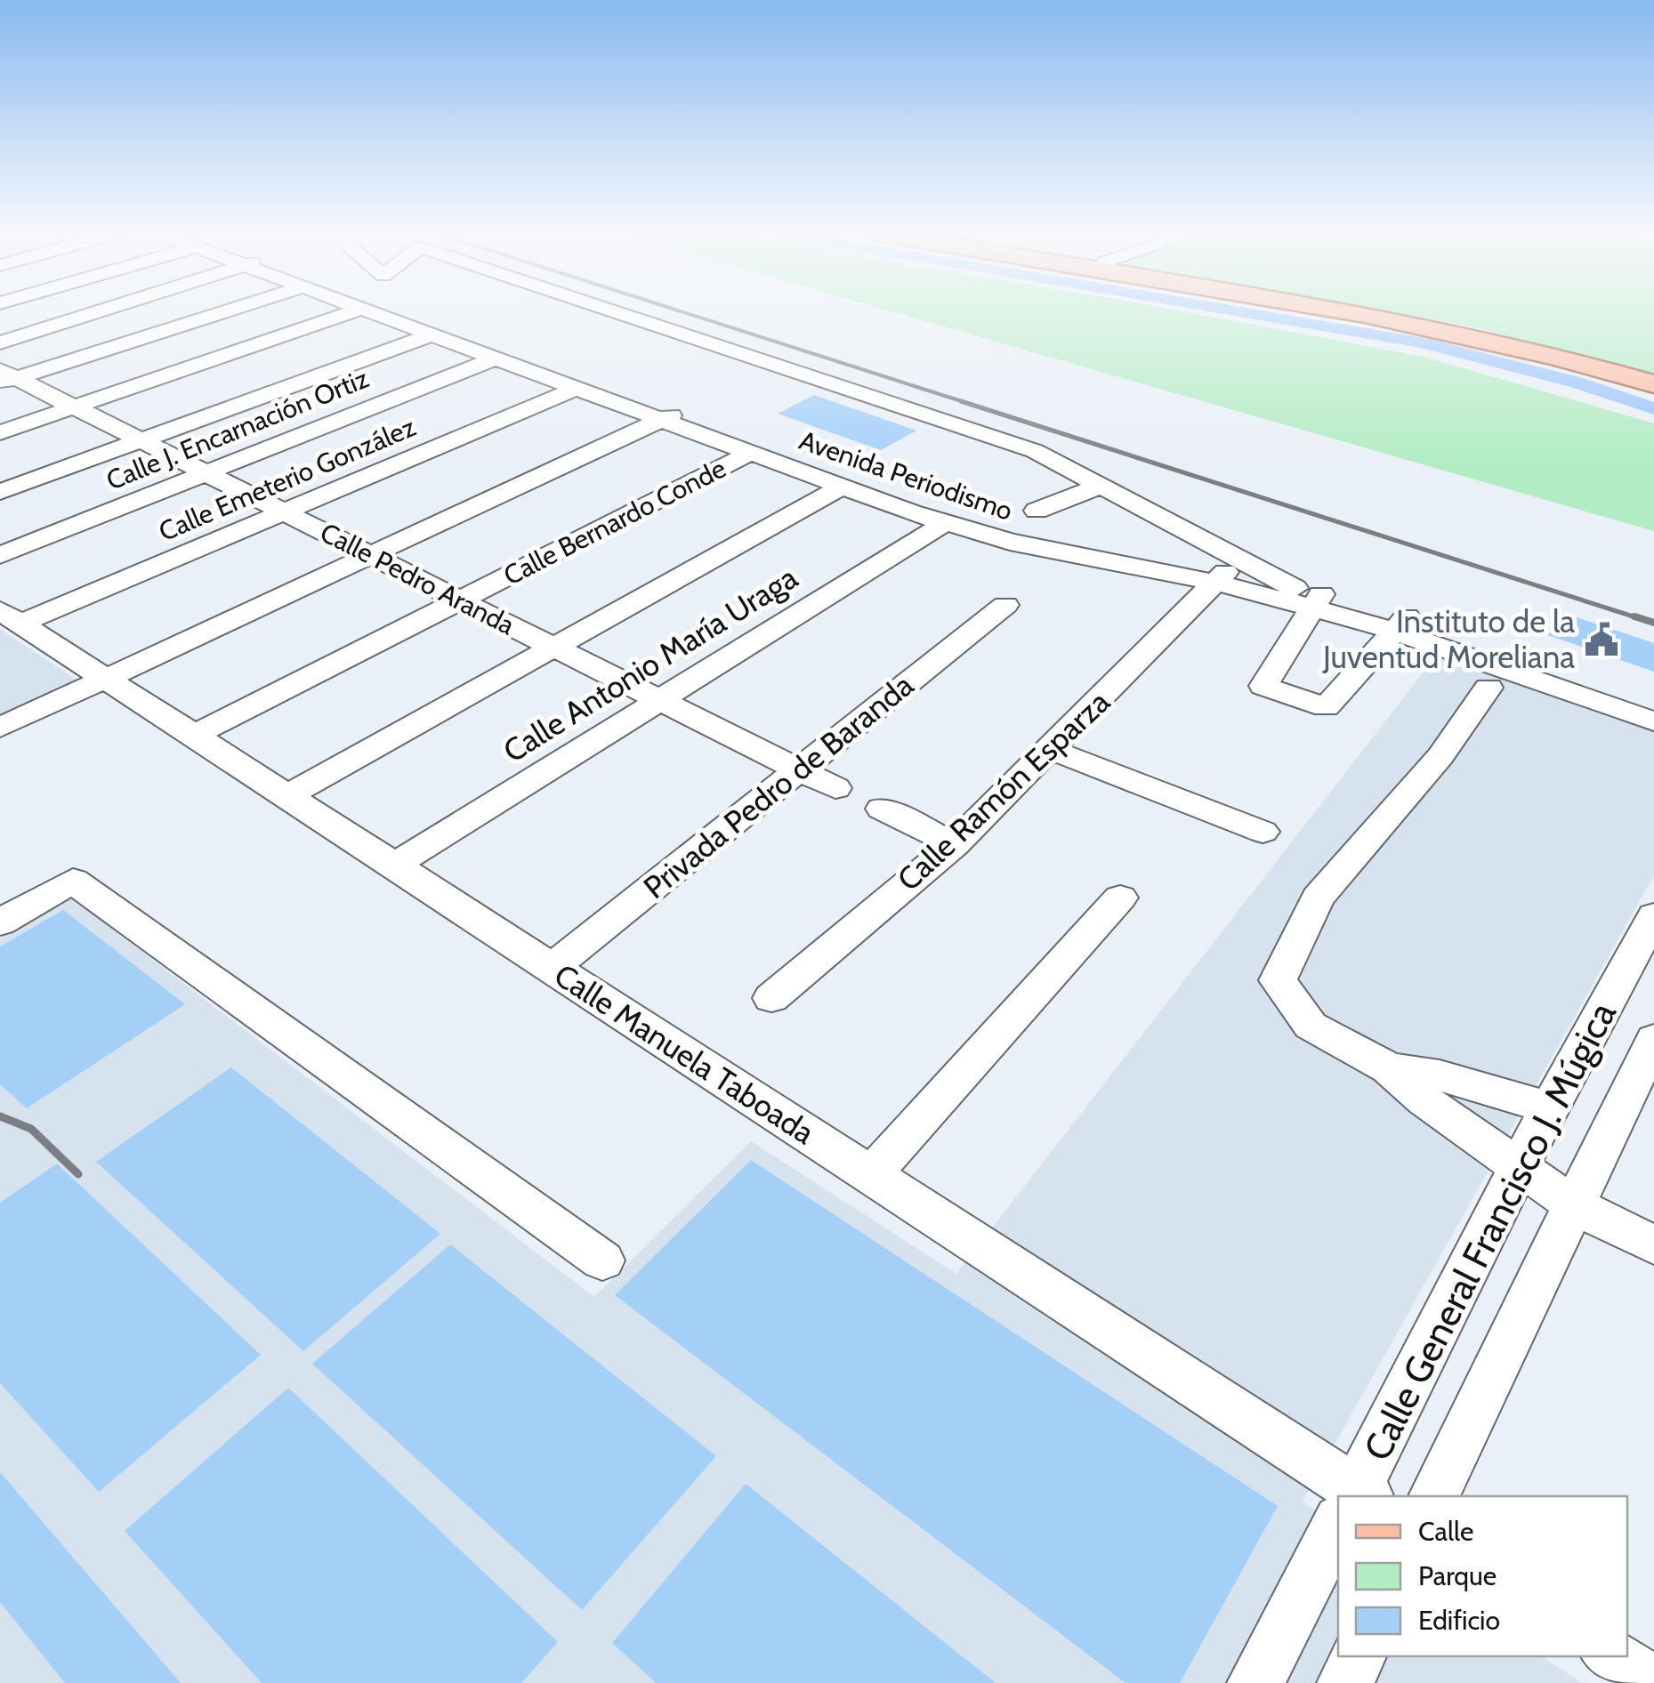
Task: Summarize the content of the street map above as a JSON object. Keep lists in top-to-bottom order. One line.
{"streets":{"street":["Calle J. Encarnación Ortiz","Avenida Periodismo","Calle Emeterio González","Calle Bernardo Conde","Calle Pedro Aranda","Calle Antonio María Uraga","Privada Pedro de Baranda","Calle Ramón Esparza","Calle Manuela Taboada","Calle General Francisco J. Múgica"]},"crossings":[["Calle J. Encarnación Ortiz","Avenida Periodismo"],["Calle J. Encarnación Ortiz","Calle Pedro Aranda"],["Avenida Periodismo","Calle Emeterio González"],["Avenida Periodismo","Calle Bernardo Conde"],["Avenida Periodismo","Calle Antonio María Uraga"],["Avenida Periodismo","Calle Ramón Esparza"],["Calle Emeterio González","Calle Pedro Aranda"],["Calle Emeterio González","Calle Manuela Taboada"],["Calle Bernardo Conde","Calle Pedro Aranda"],["Calle Bernardo Conde","Calle Manuela Taboada"],["Calle Pedro Aranda","Calle Antonio María Uraga"],["Calle Pedro Aranda","Privada Pedro de Baranda"],["Calle Antonio María Uraga","Calle Manuela Taboada"],["Privada Pedro de Baranda","Calle Manuela Taboada"]],"places":{"public building":["Instituto de la Juventud Moreliana"]},"legend":["Calle","Parque","Edificio"]}
